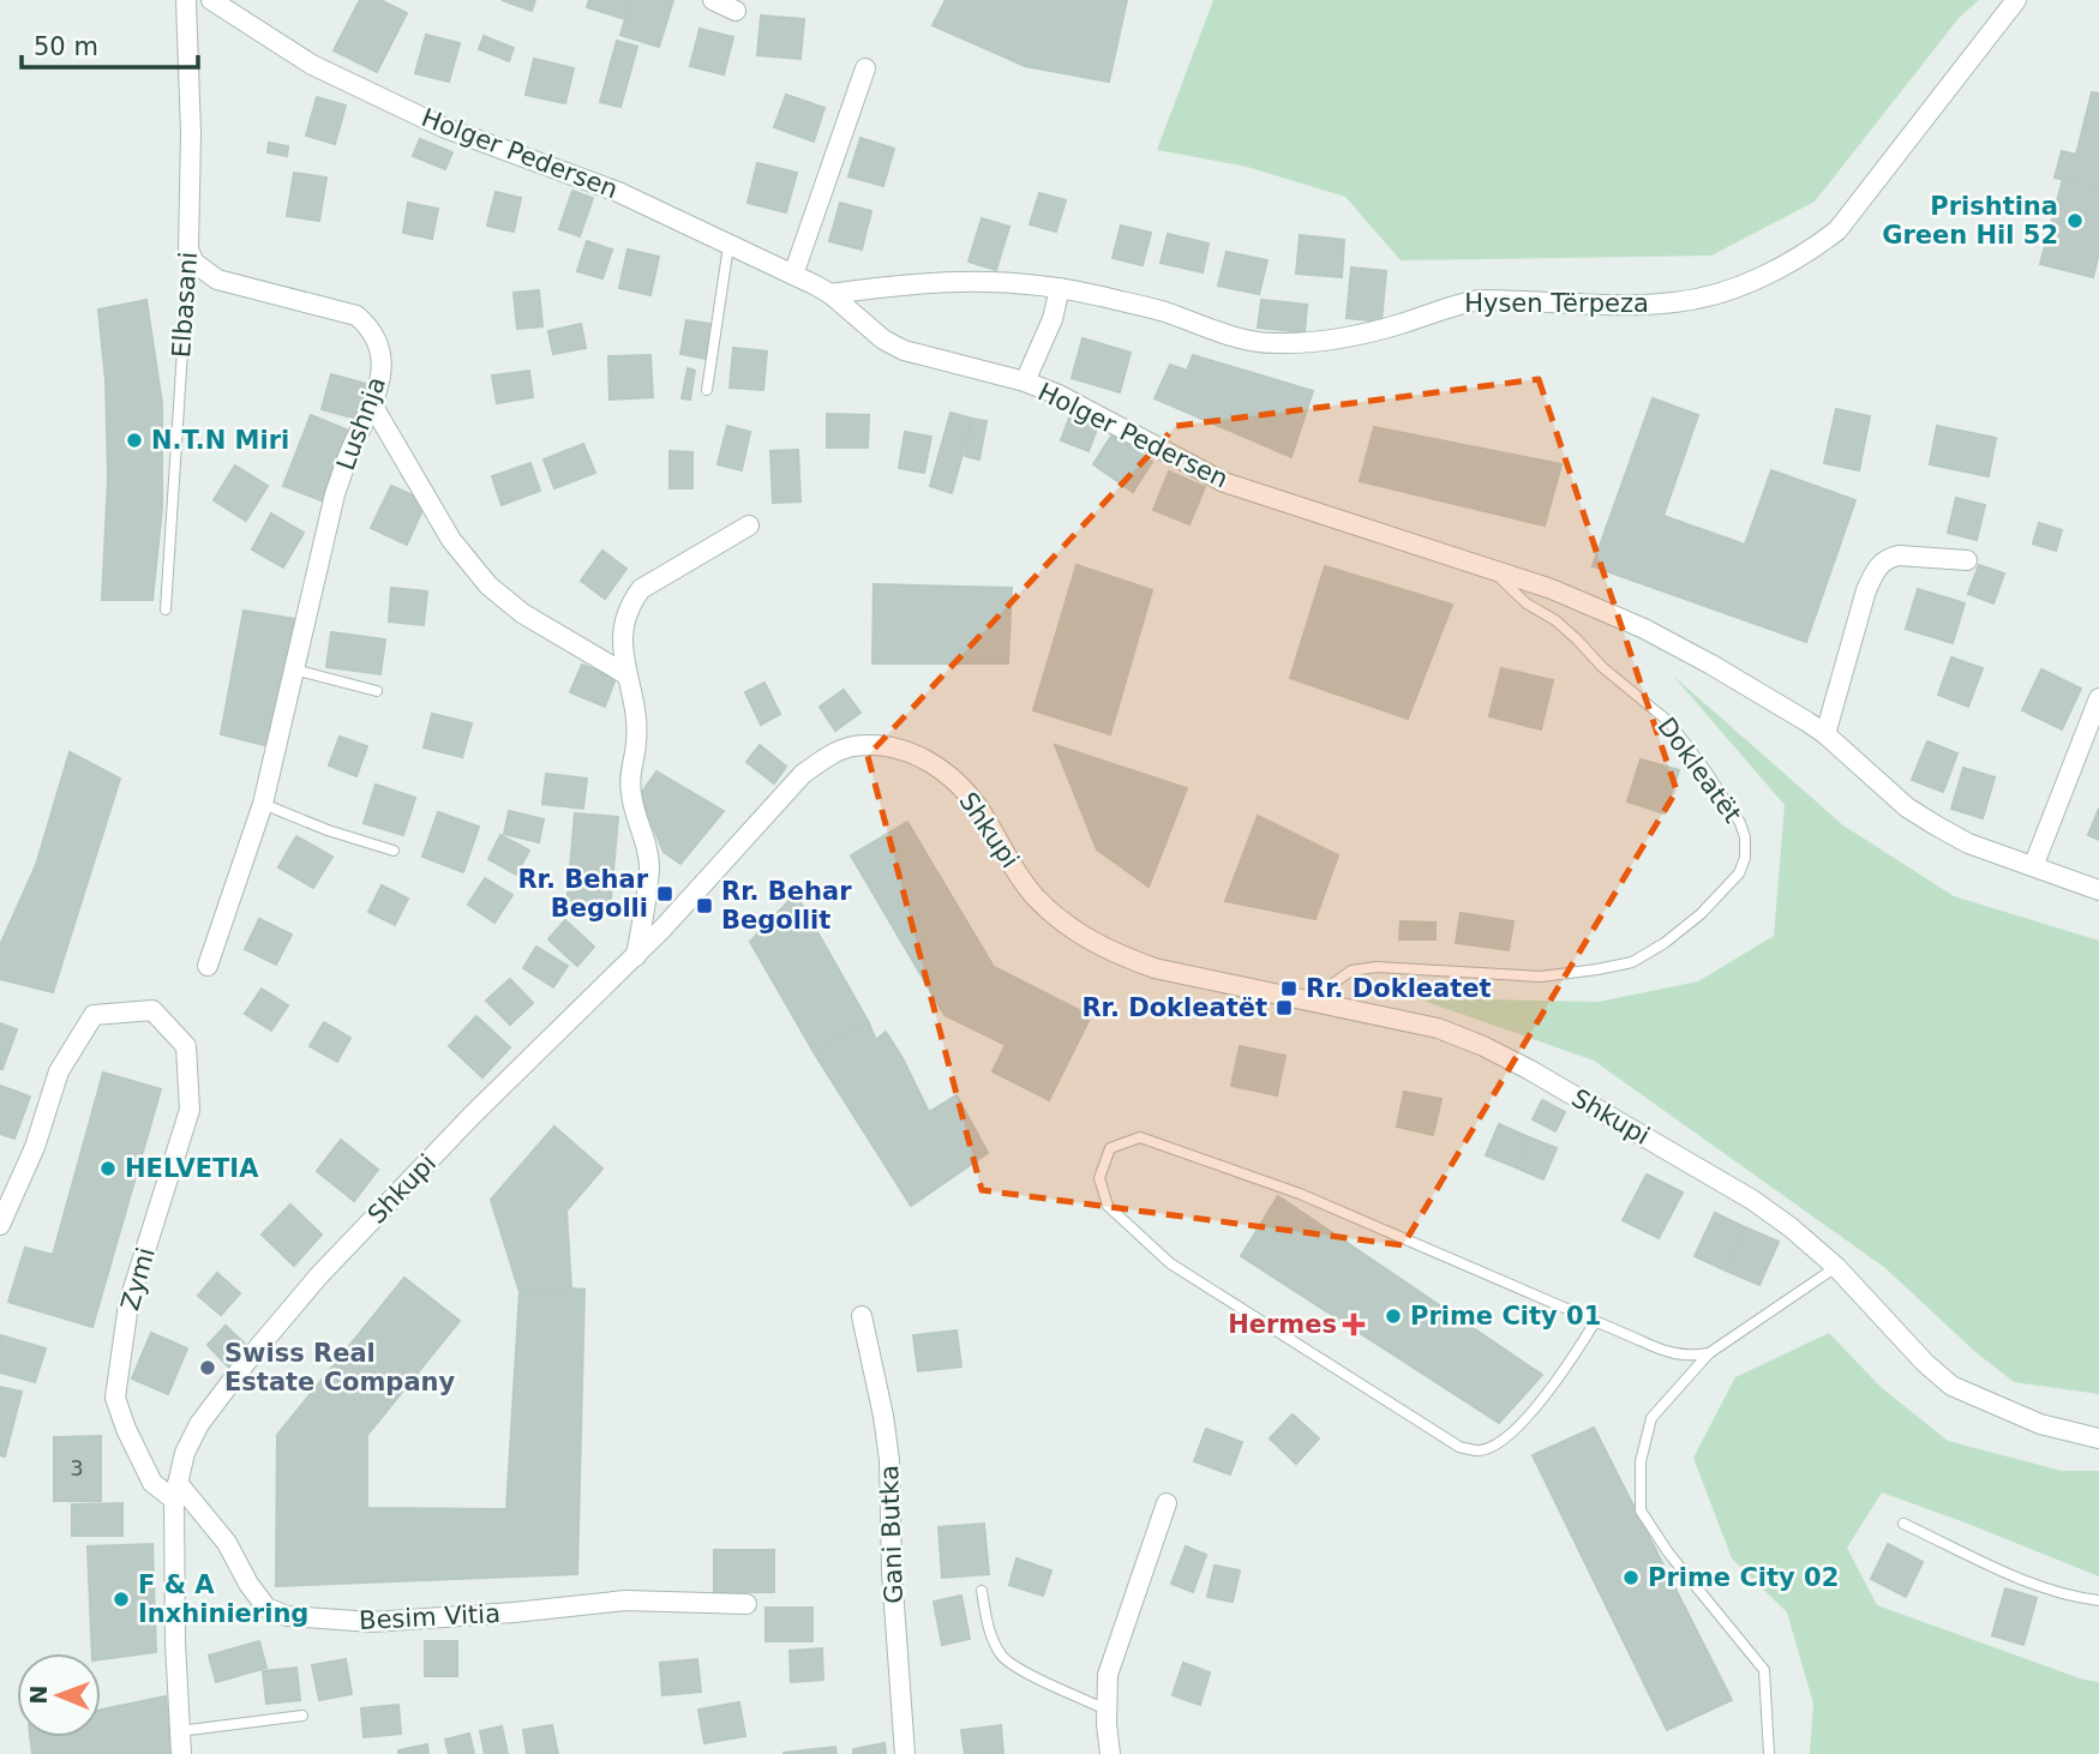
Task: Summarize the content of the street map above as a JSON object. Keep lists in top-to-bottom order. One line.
{"streets":{"street":["Holger Pedersen","Hysen Tërpeza","Elbasani","Lushnja","Shkupi","Zymi","Gani Butka","Besim Vitia"],"lane":["Dokleatët"]},"crossings":[["Holger Pedersen","Hysen Tërpeza"],["Holger Pedersen","Dokleatët"],["Elbasani","Lushnja"],["Dokleatët","Shkupi"],["Shkupi","Zymi"],["Shkupi","Besim Vitia"],["Zymi","Besim Vitia"]],"places":{"other":["Prishtina Green Hil 52","N.T.N Miri","HELVETIA","Prime City 01","Swiss Real Estate Company","Prime City 02","F & A Inxhiniering"],"transit":["Rr. Behar Begolli","Rr. Behar Begollit","Rr. Dokleatet","Rr. Dokleatët"],"health":["Hermes"]},"house_numbers":["3"],"scale_bar":"50 m","north":"left"}
